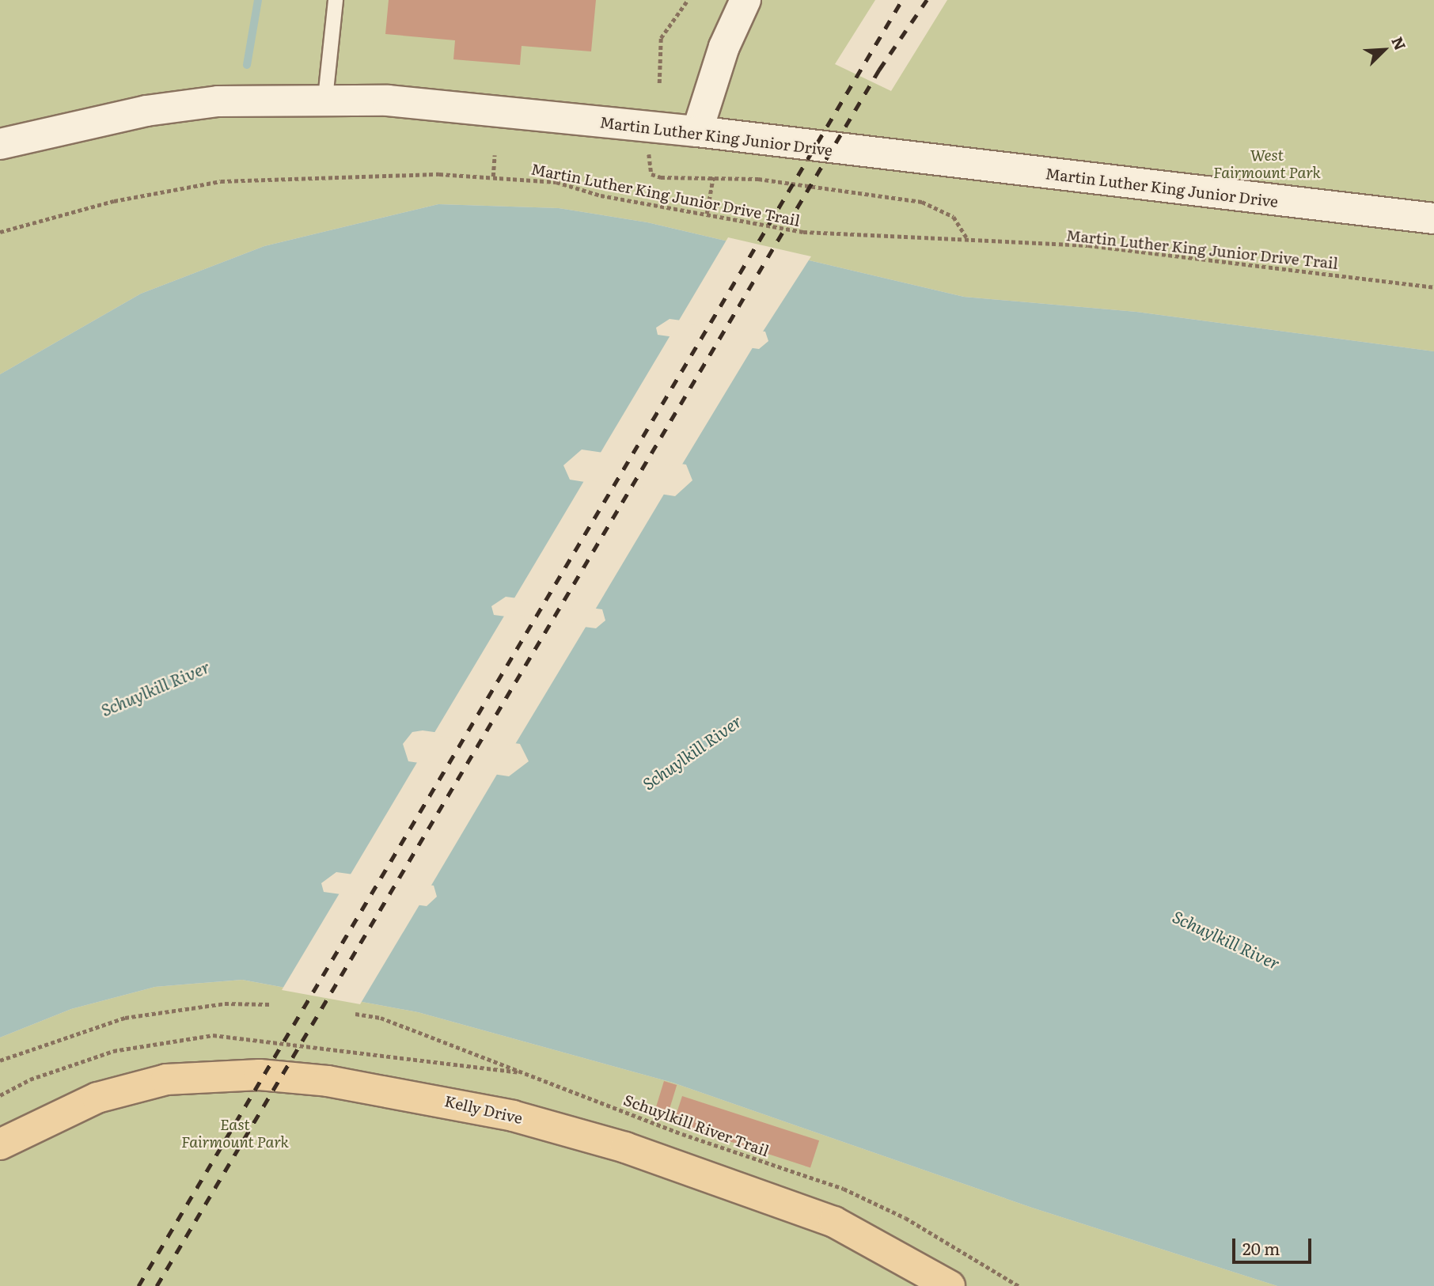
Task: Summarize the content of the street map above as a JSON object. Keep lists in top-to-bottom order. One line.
{"streets":{"main road":["Martin Luther King Junior Drive","Kelly Drive"],"path":["Martin Luther King Junior Drive Trail","Schuylkill River Trail"]},"water":["Schuylkill River"],"parks":["West Fairmount Park","East Fairmount Park"],"scale_bar":"20 m","north":"top right"}
